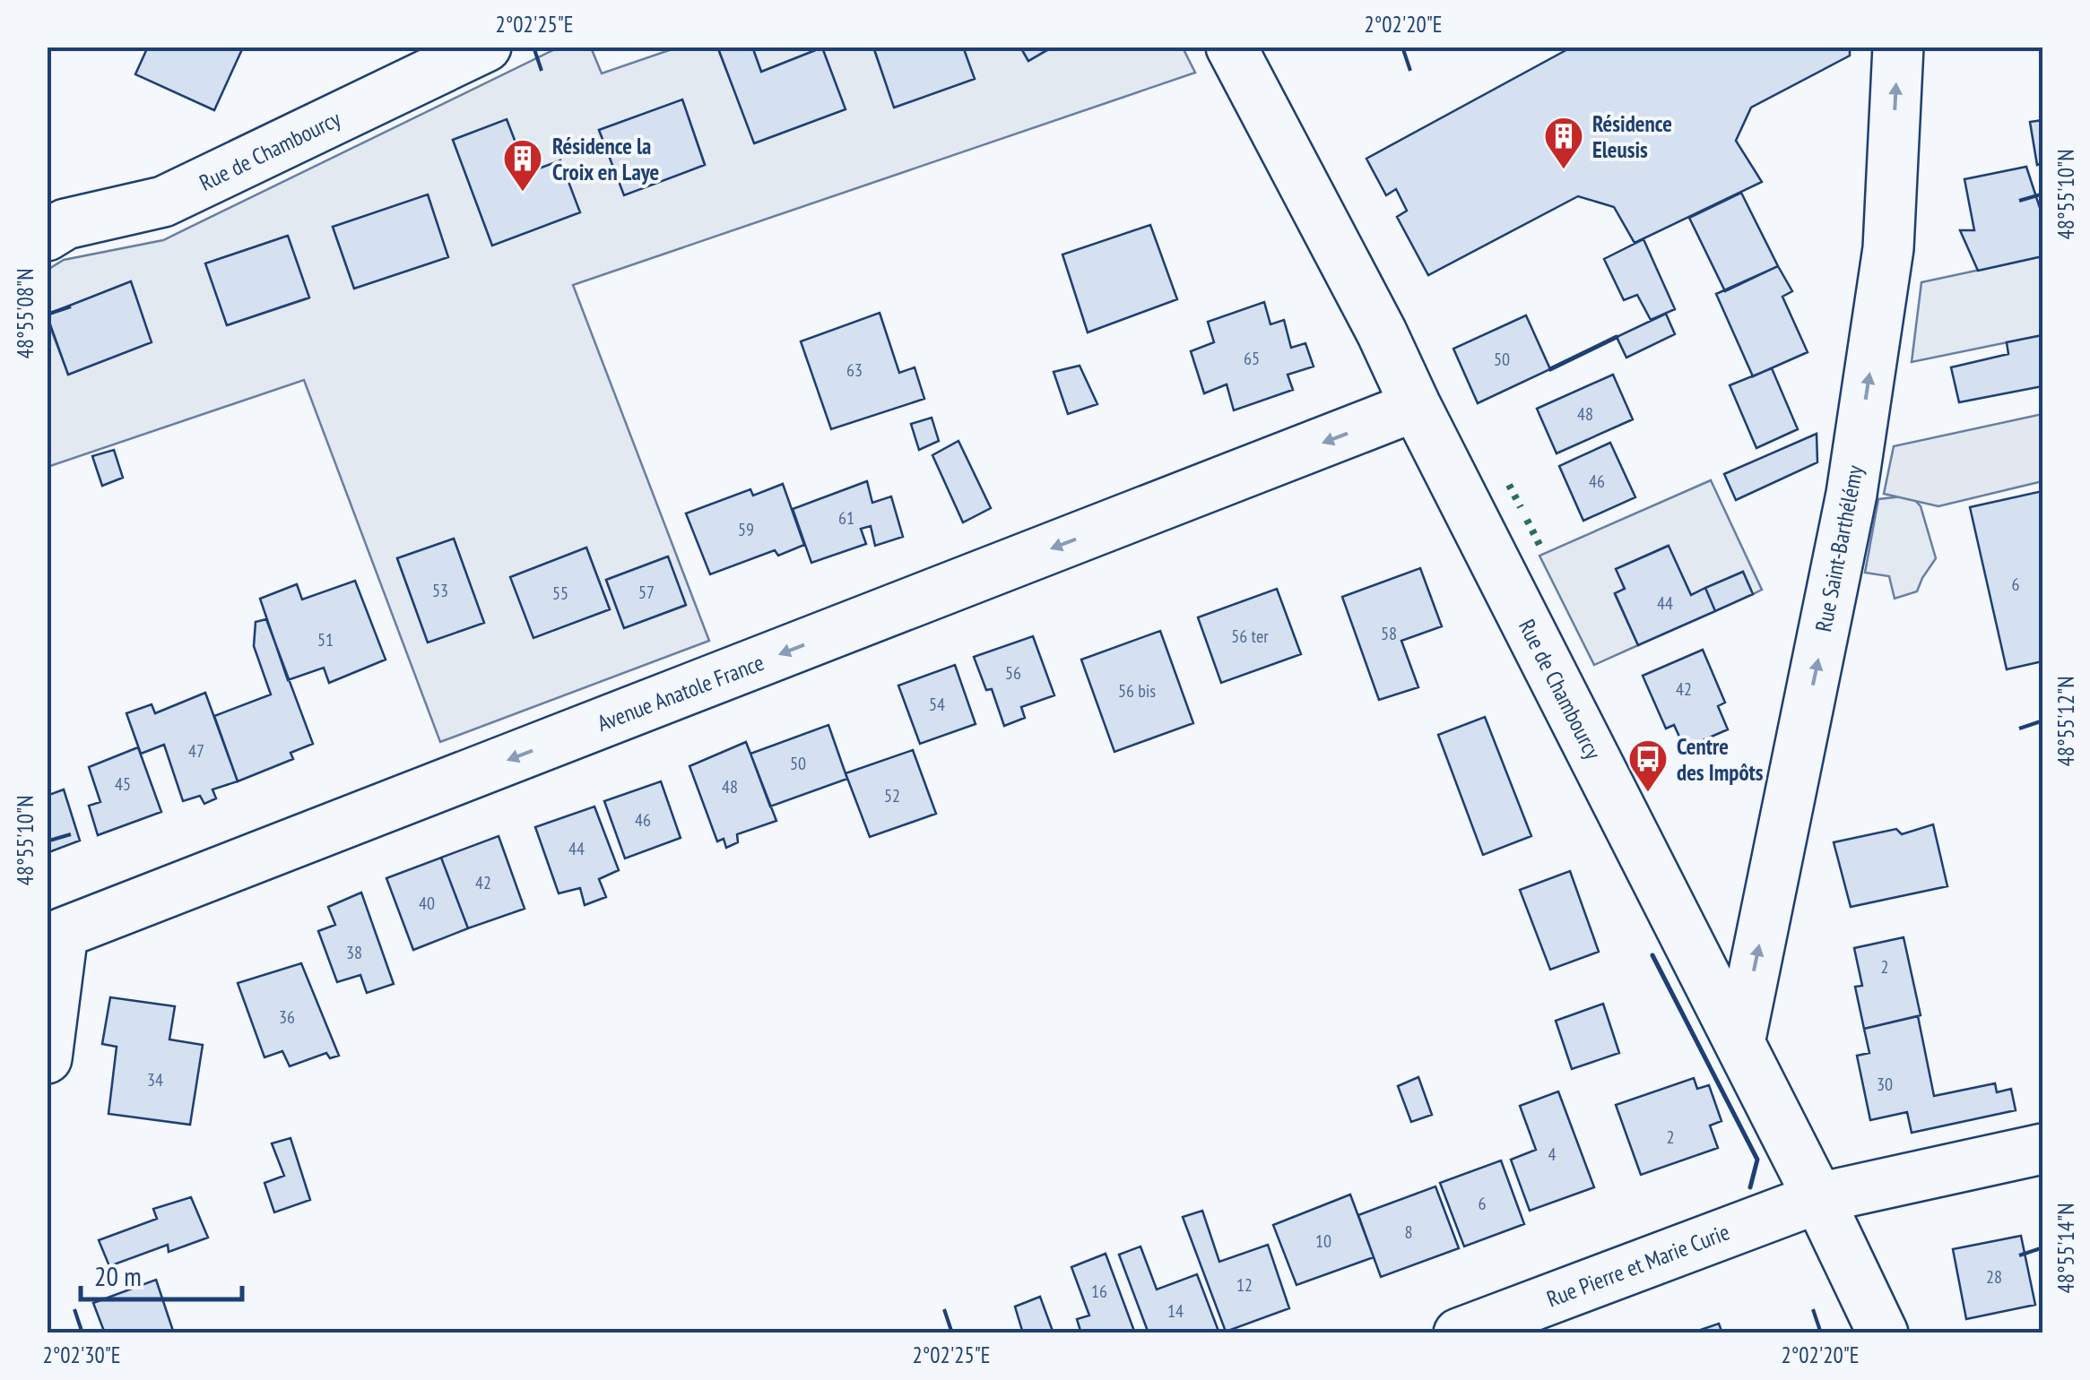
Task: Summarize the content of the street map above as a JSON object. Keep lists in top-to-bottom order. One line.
{"streets":{"street":["Rue de Chambourcy","Rue Saint-Barthélémy","Avenue Anatole France","Rue Pierre et Marie Curie"]},"crossings":[["Rue de Chambourcy","Rue Saint-Barthélémy"],["Rue de Chambourcy","Avenue Anatole France"],["Rue de Chambourcy","Rue Pierre et Marie Curie"]],"one_way":["Rue Saint-Barthélémy","Avenue Anatole France"],"places":{"building":["Résidence Eleusis","Résidence la Croix en Laye"],"bus stop":["Centre des Impôts"]},"house_numbers":["65","50","63","48","46","61","59","6","53","57","55","44","58","56 ter","51","56","42","56 bis","54","47","50","45","48","52","46","44","42","40","38","2","36","34","30","2","4","6","8","10","28","12","16","14"],"scale_bar":"20 m","coordinates":["2°02'25\"E","2°02'20\"E","48°55'10\"N","48°55'08\"N","48°55'12\"N","48°55'14\"N","2°02'30\"E"]}
